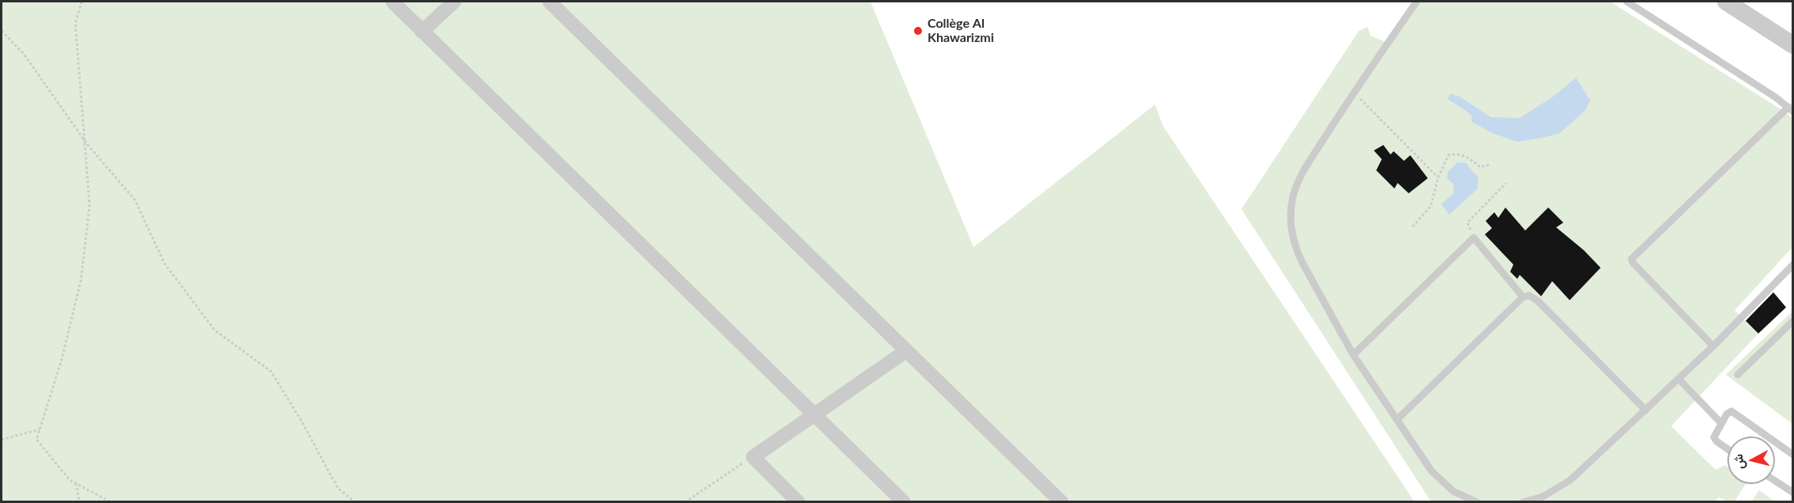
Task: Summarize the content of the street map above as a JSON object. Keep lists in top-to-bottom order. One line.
{"places":["Collège Al Khawarizmi"],"north":"left"}
